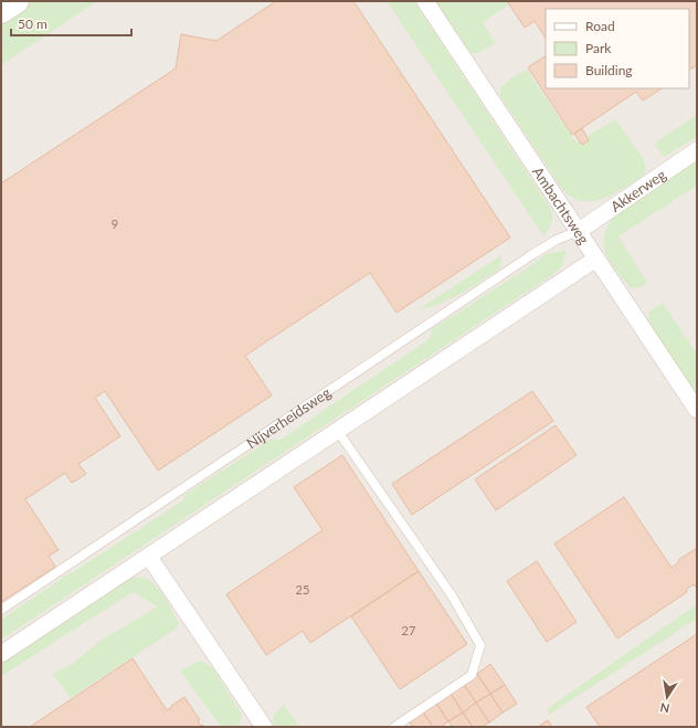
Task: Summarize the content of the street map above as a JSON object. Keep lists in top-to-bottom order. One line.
{"streets":{"street":["Akkerweg","Ambachtsweg"],"lane":["Nijverheidsweg"]},"crossings":[["Akkerweg","Ambachtsweg"],["Akkerweg","Nijverheidsweg"],["Ambachtsweg","Nijverheidsweg"]],"house_numbers":["9","25","27"],"legend":["Road","Park","Building"],"scale_bar":"50 m","north":"bottom"}
